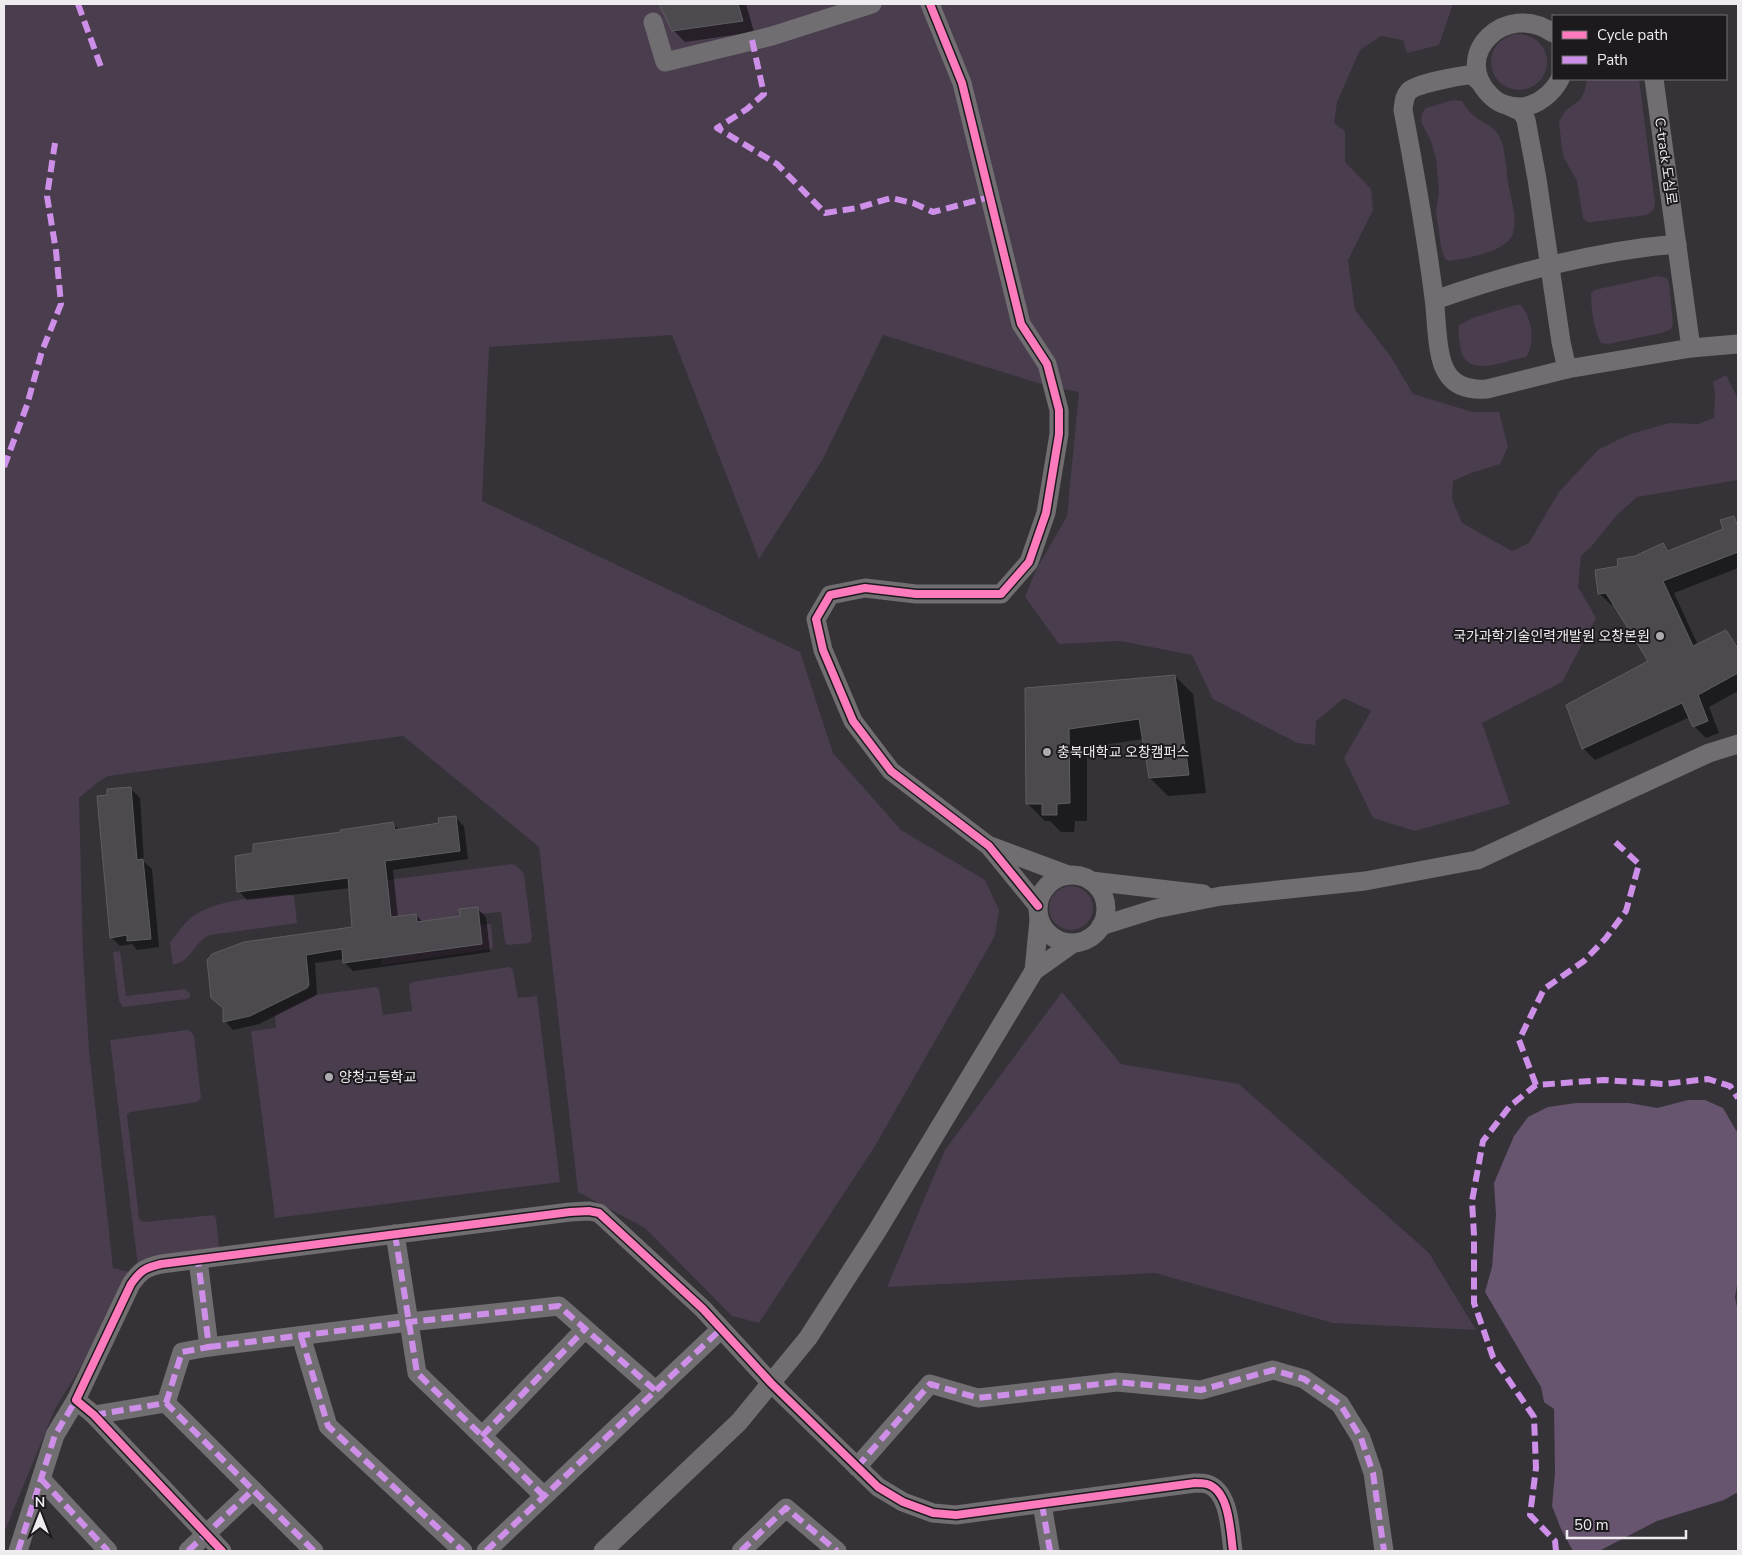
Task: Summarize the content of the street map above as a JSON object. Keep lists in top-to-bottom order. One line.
{"streets":{"street":["C-track 도심로"]},"places":["국가과학기술인력개발원 오창본원","충북대학교 오창캠퍼스","양청고등학교"],"legend":["Cycle path","Path"],"scale_bar":"50 m","north":"top"}
